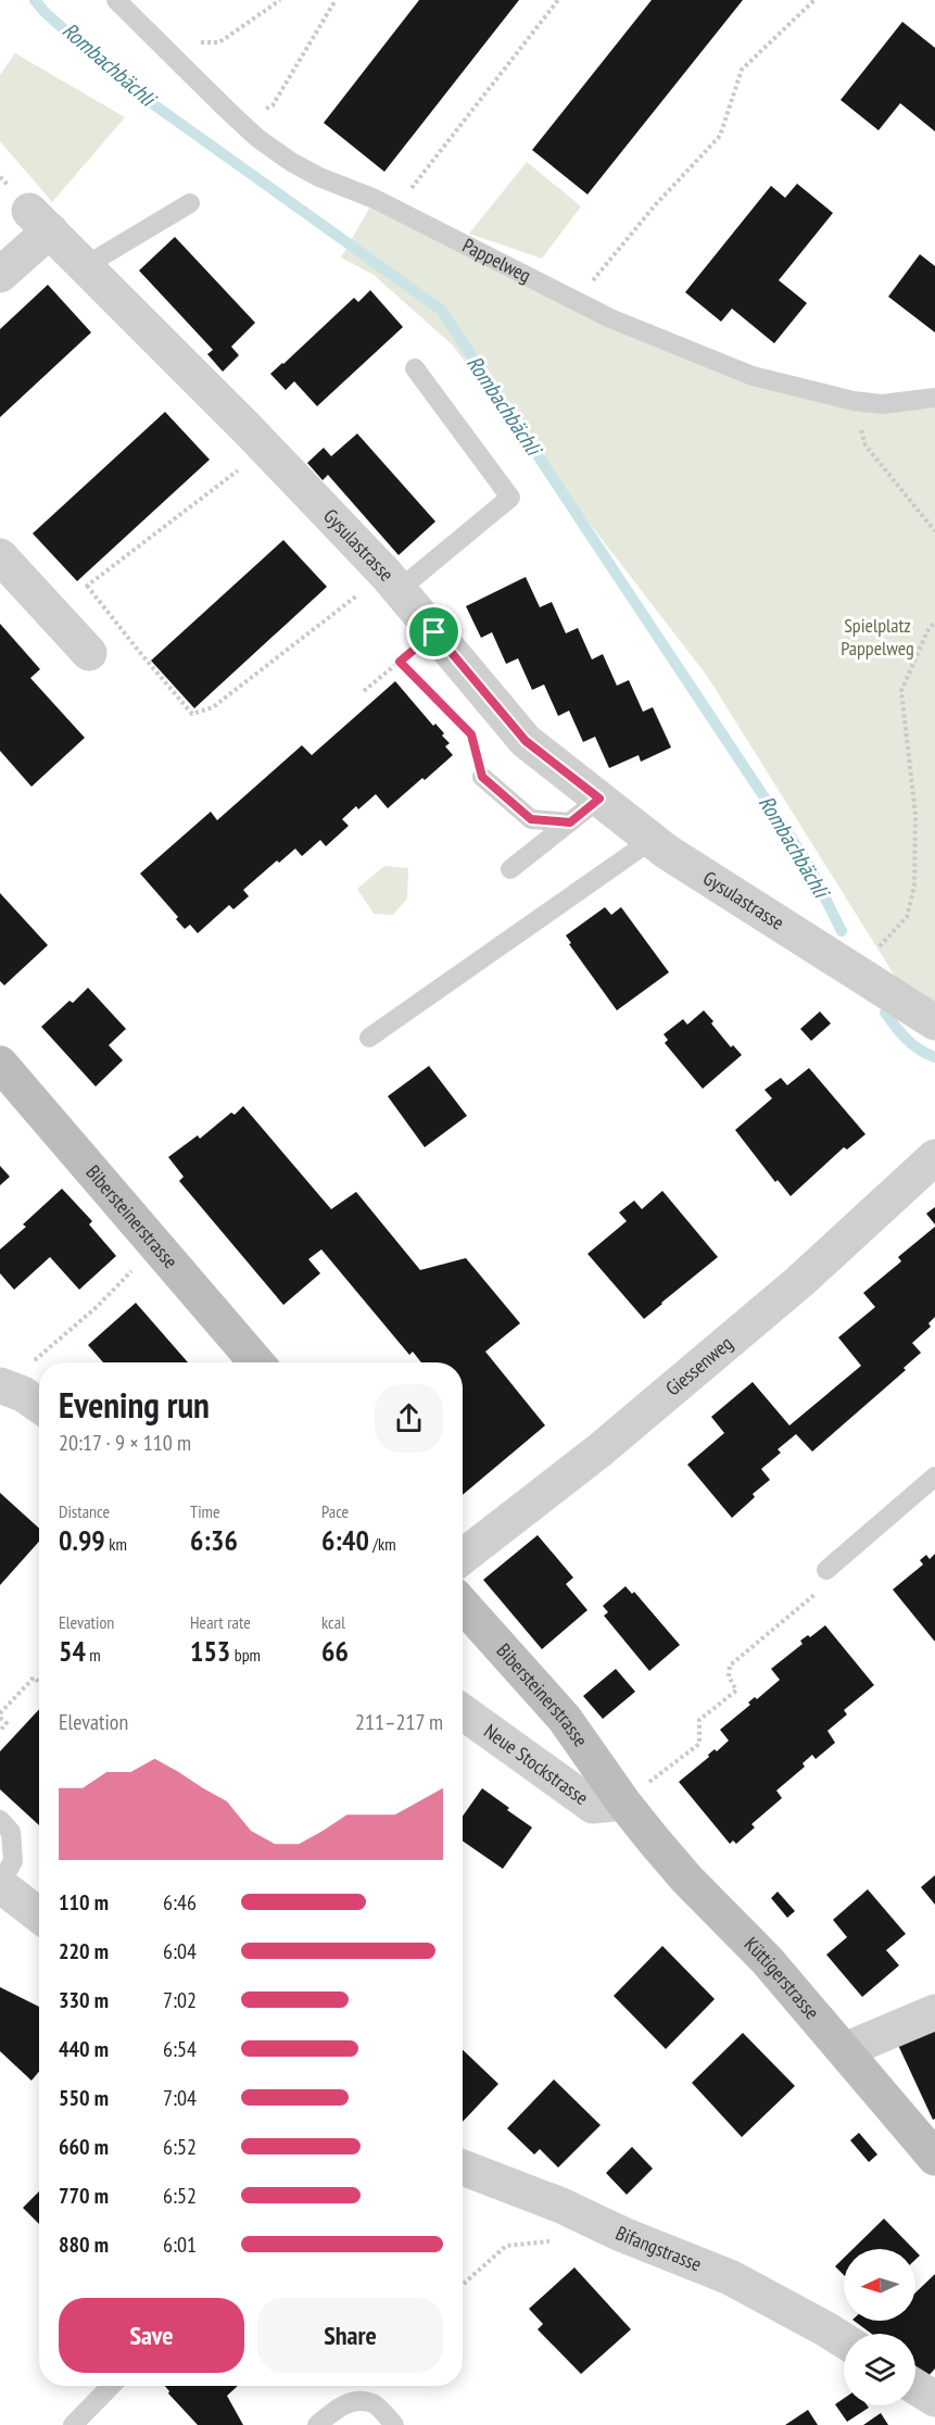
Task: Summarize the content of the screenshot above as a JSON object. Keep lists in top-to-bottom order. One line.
{"streets":{"main road":["Bibersteinerstrasse","Küttigerstrasse"],"street":["Gysulastrasse","Giessenweg","Neue Stockstrasse","Bifangstrasse"],"lane":["Pappelweg"]},"crossings":[["Bibersteinerstrasse","Neue Stockstrasse"],["Bibersteinerstrasse","Küttigerstrasse"],["Neue Stockstrasse","Küttigerstrasse"]],"water":["Rombachbächli"],"parks":["Spielplatz Pappelweg"],"north":"left","page":{"heading":["Evening run","20:17 · 9 × 110 m"],"stats":[["Distance","0.99 km"],["Time","6:36"],["Pace","6:40 /km"],["Elevation","54 m"],["Heart rate","153 bpm"],["kcal","66"]],"chart":["Elevation","211–217 m"],"list":[{"name":"110 m","note":"6:46"},{"name":"220 m","note":"6:04"},{"name":"330 m","note":"7:02"},{"name":"440 m","note":"6:54"},{"name":"550 m","note":"7:04"},{"name":"660 m","note":"6:52"},{"name":"770 m","note":"6:52"},{"name":"880 m","note":"6:01"}],"buttons":["Save","Share"]}}
